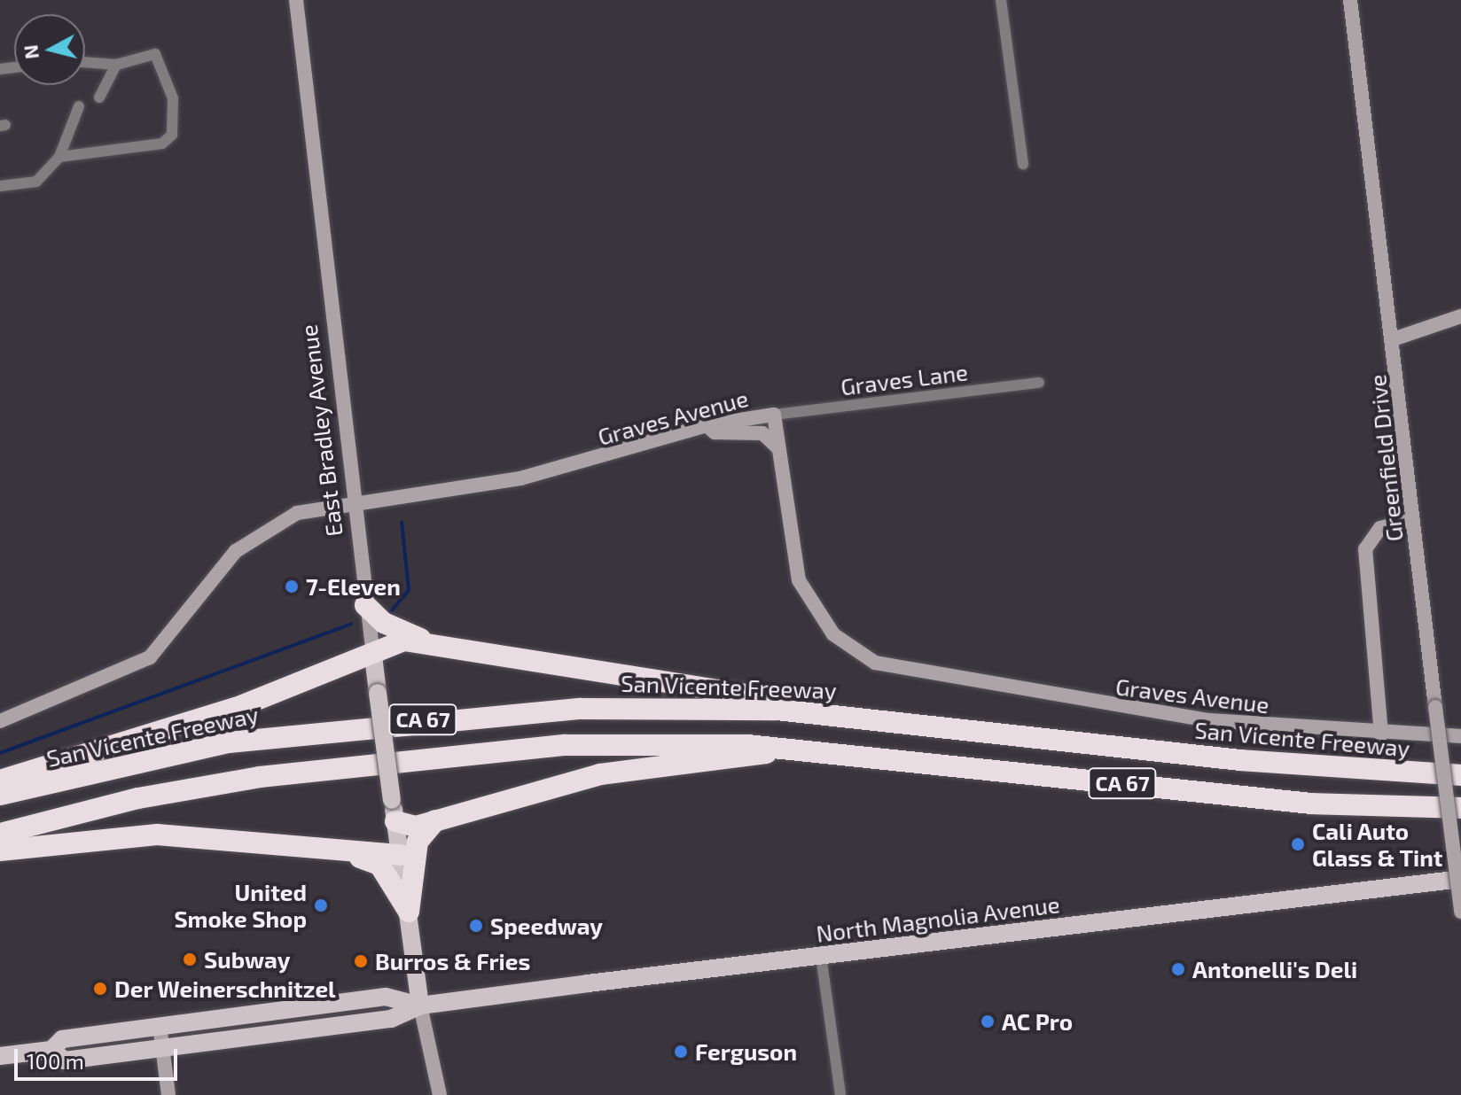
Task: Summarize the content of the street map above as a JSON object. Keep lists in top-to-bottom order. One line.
{"streets":{"highway":["San Vicente Freeway","CA 67"],"main road":["Graves Avenue","East Bradley Avenue","Greenfield Drive","North Magnolia Avenue"],"street":["Graves Lane"]},"crossings":[["Graves Lane","Graves Avenue"],["Graves Avenue","East Bradley Avenue"],["East Bradley Avenue","North Magnolia Avenue"]],"places":["7-Eleven","Cali Auto Glass & Tint","United Smoke Shop","Speedway","Subway","Burros & Fries","Antonelli's Deli","Der Weinerschnitzel","AC Pro","Ferguson"],"scale_bar":"100 m","north":"left"}
